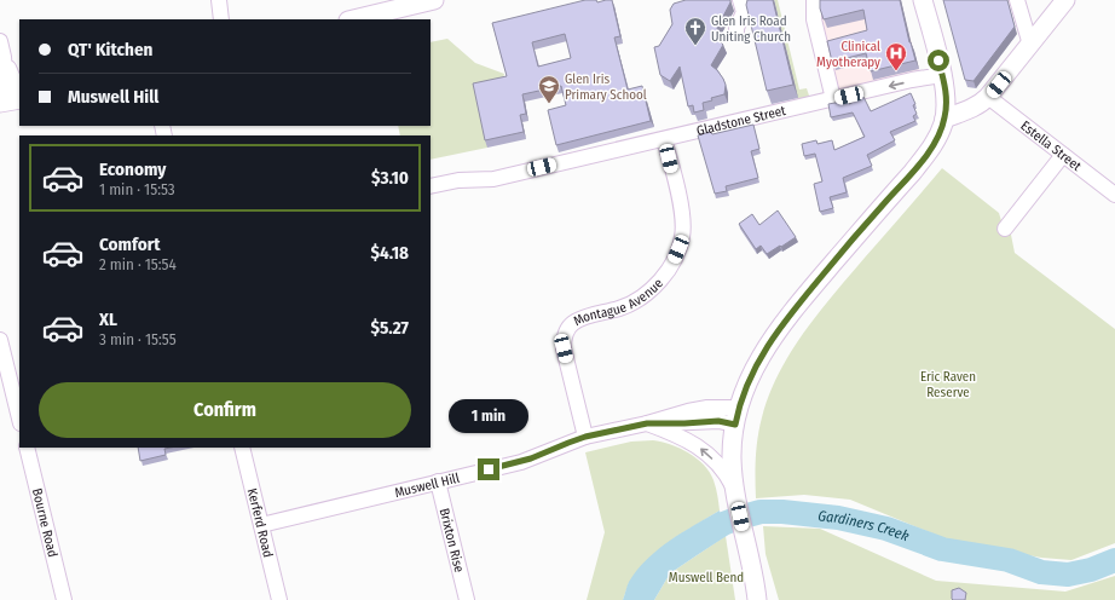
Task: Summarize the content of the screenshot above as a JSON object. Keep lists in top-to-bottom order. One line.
{"streets":{"street":["Gladstone Street","Estella Street","Montague Avenue","Muswell Hill","Bourne Road","Kerferd Road","Brixton Rise"]},"crossings":[["Gladstone Street","Montague Avenue"],["Montague Avenue","Muswell Hill"],["Muswell Hill","Kerferd Road"],["Muswell Hill","Brixton Rise"]],"water":["Gardiners Creek"],"parks":["Eric Raven Reserve","Muswell Bend"],"places":{"church":["Glen Iris Road Uniting Church"],"hospital":["Clinical Myotherapy"],"school or university":["Glen Iris Primary School"]},"page":{"banner":["QT' Kitchen","Muswell Hill"],"list":[{"name":"Economy","note":"1 min · 15:53","value":"$3.10"},{"name":"Comfort","note":"2 min · 15:54","value":"$4.18"},{"name":"XL","note":"3 min · 15:55","value":"$5.27"}],"buttons":"Confirm","bubble":"1 min"}}
